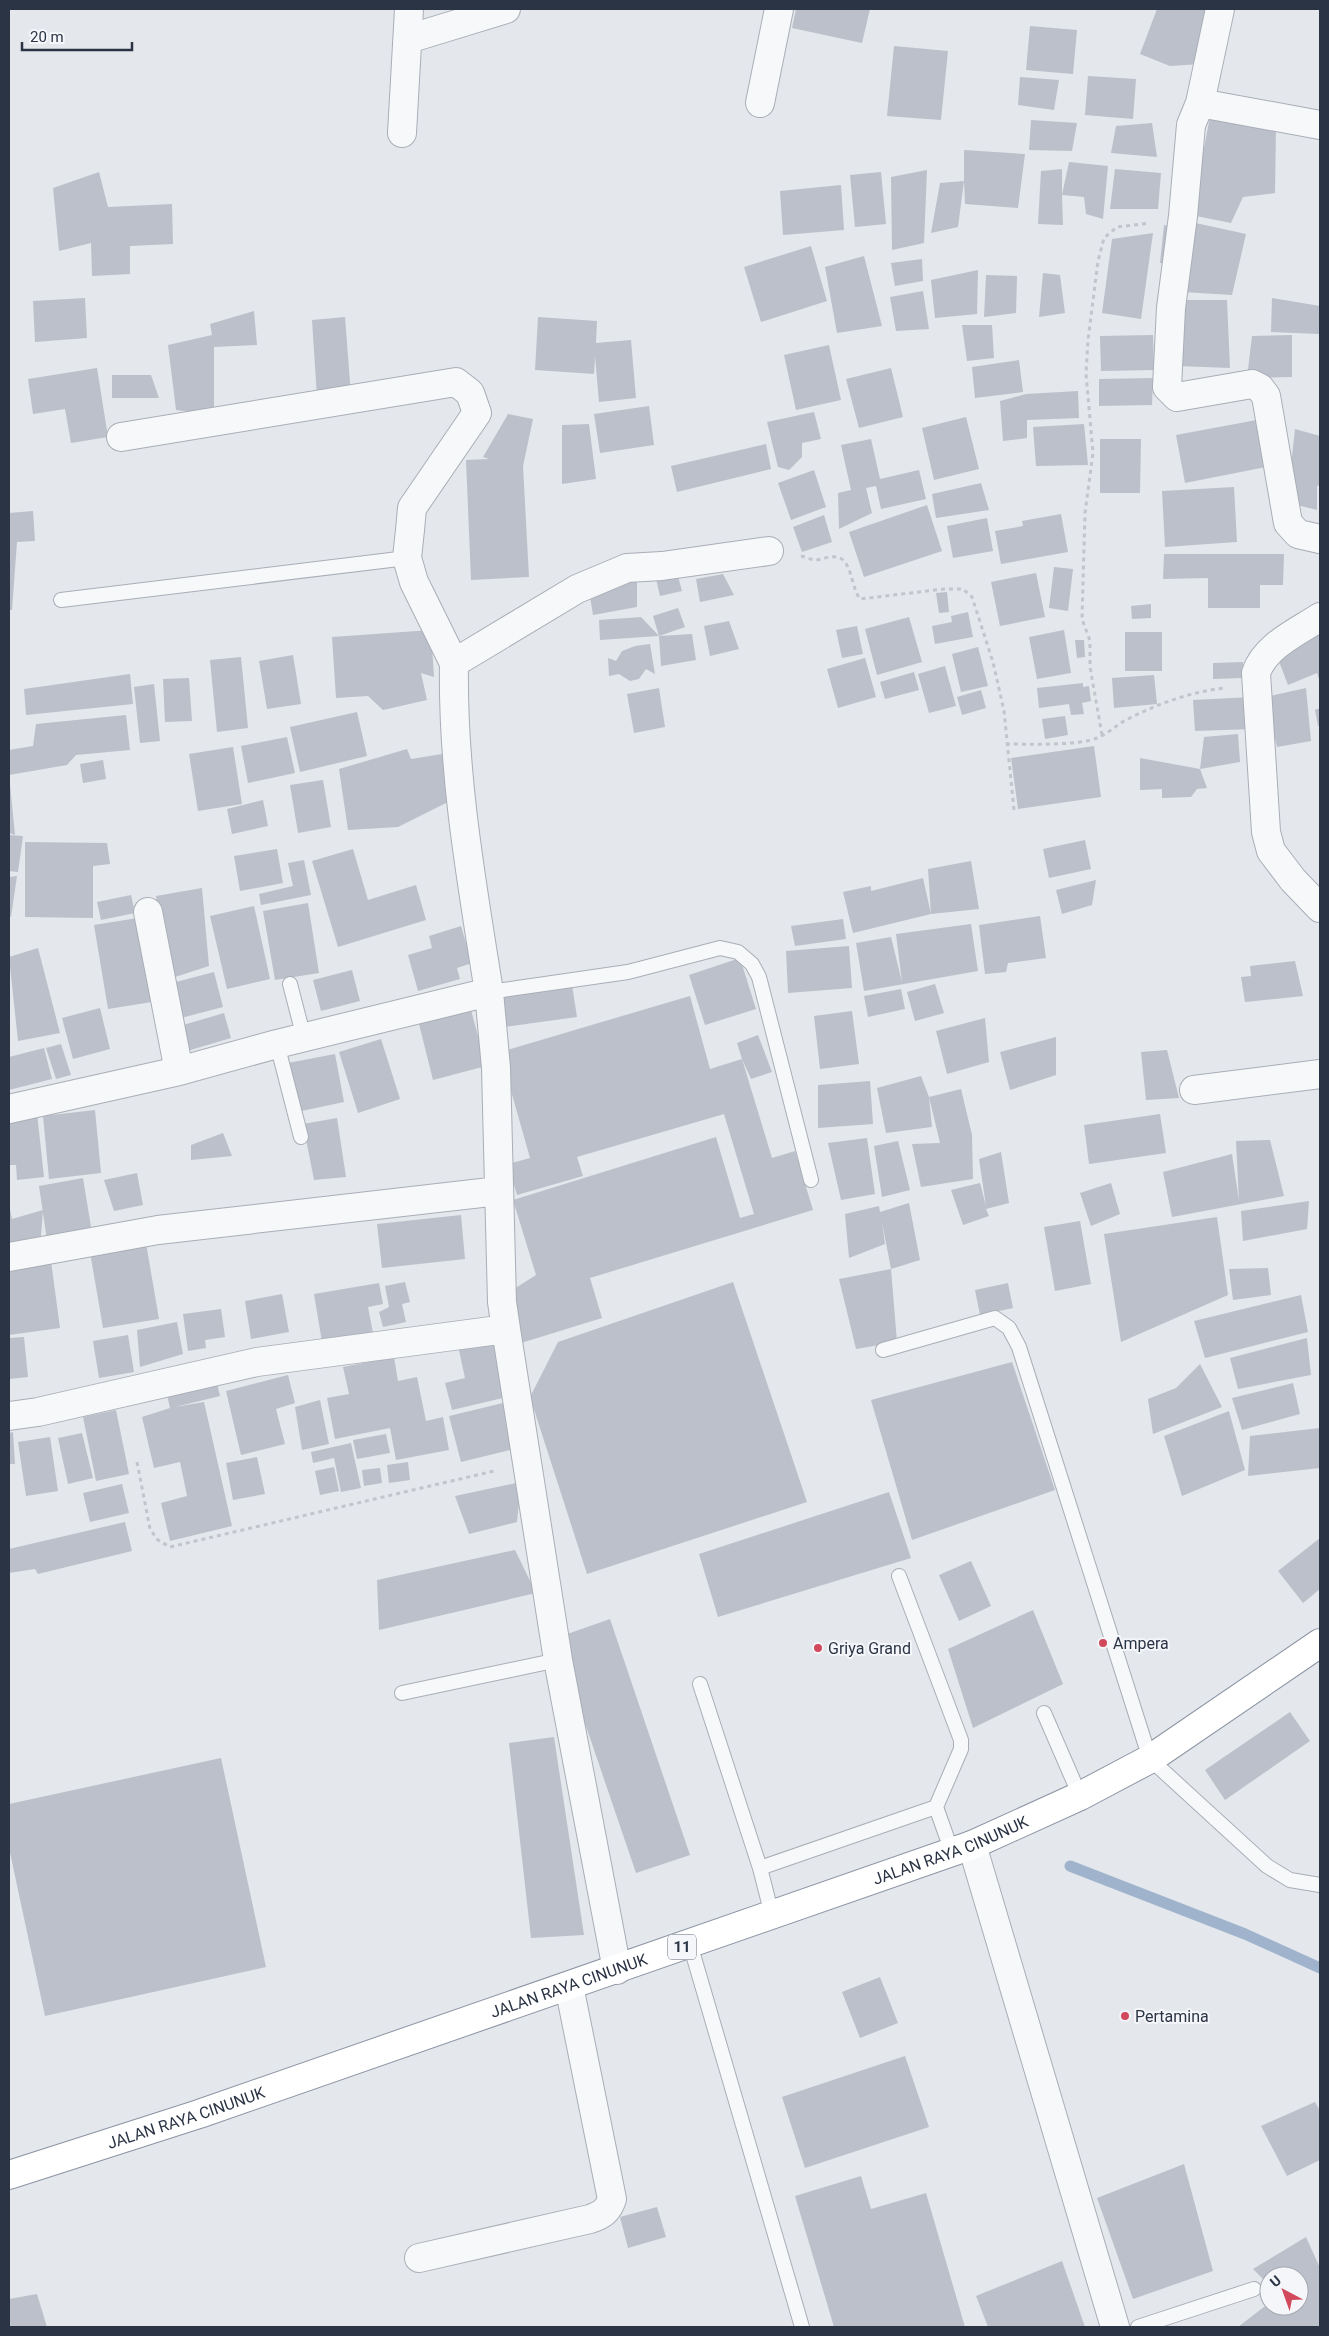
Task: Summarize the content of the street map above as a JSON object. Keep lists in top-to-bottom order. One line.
{"streets":{"highway":["JALAN RAYA CINUNUK","11"]},"places":["Ampera","Griya Grand","Pertamina"],"scale_bar":"20 m","north":"top left"}
